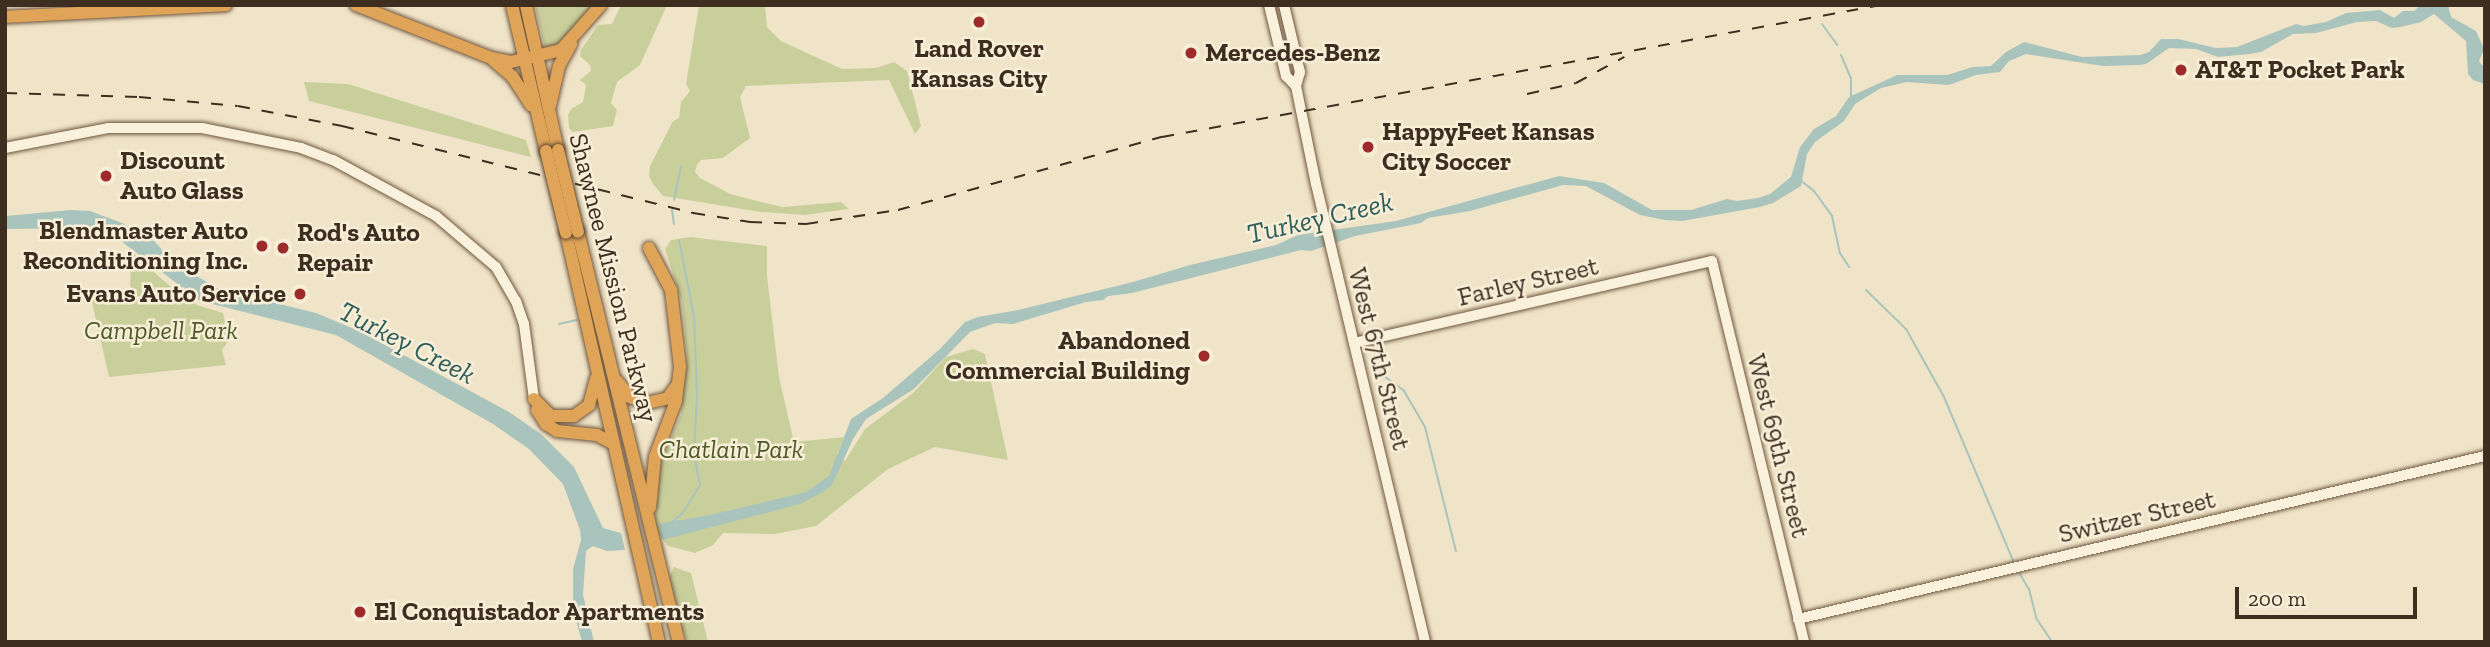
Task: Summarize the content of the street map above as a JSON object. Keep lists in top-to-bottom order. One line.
{"streets":{"highway":["Shawnee Mission Parkway"],"street":["Farley Street","West 67th Street","West 69th Street","Switzer Street"]},"crossings":[["Farley Street","West 67th Street"],["Farley Street","West 69th Street"],["West 69th Street","Switzer Street"]],"water":["Turkey Creek"],"parks":["Campbell Park","Chatlain Park"],"places":["Land Rover Kansas City","Mercedes-Benz","AT&T Pocket Park","HappyFeet Kansas City Soccer","Discount Auto Glass","Blendmaster Auto Reconditioning Inc.","Rod's Auto Repair","Evans Auto Service","Abandoned Commercial Building","El Conquistador Apartments"],"scale_bar":"200 m"}
